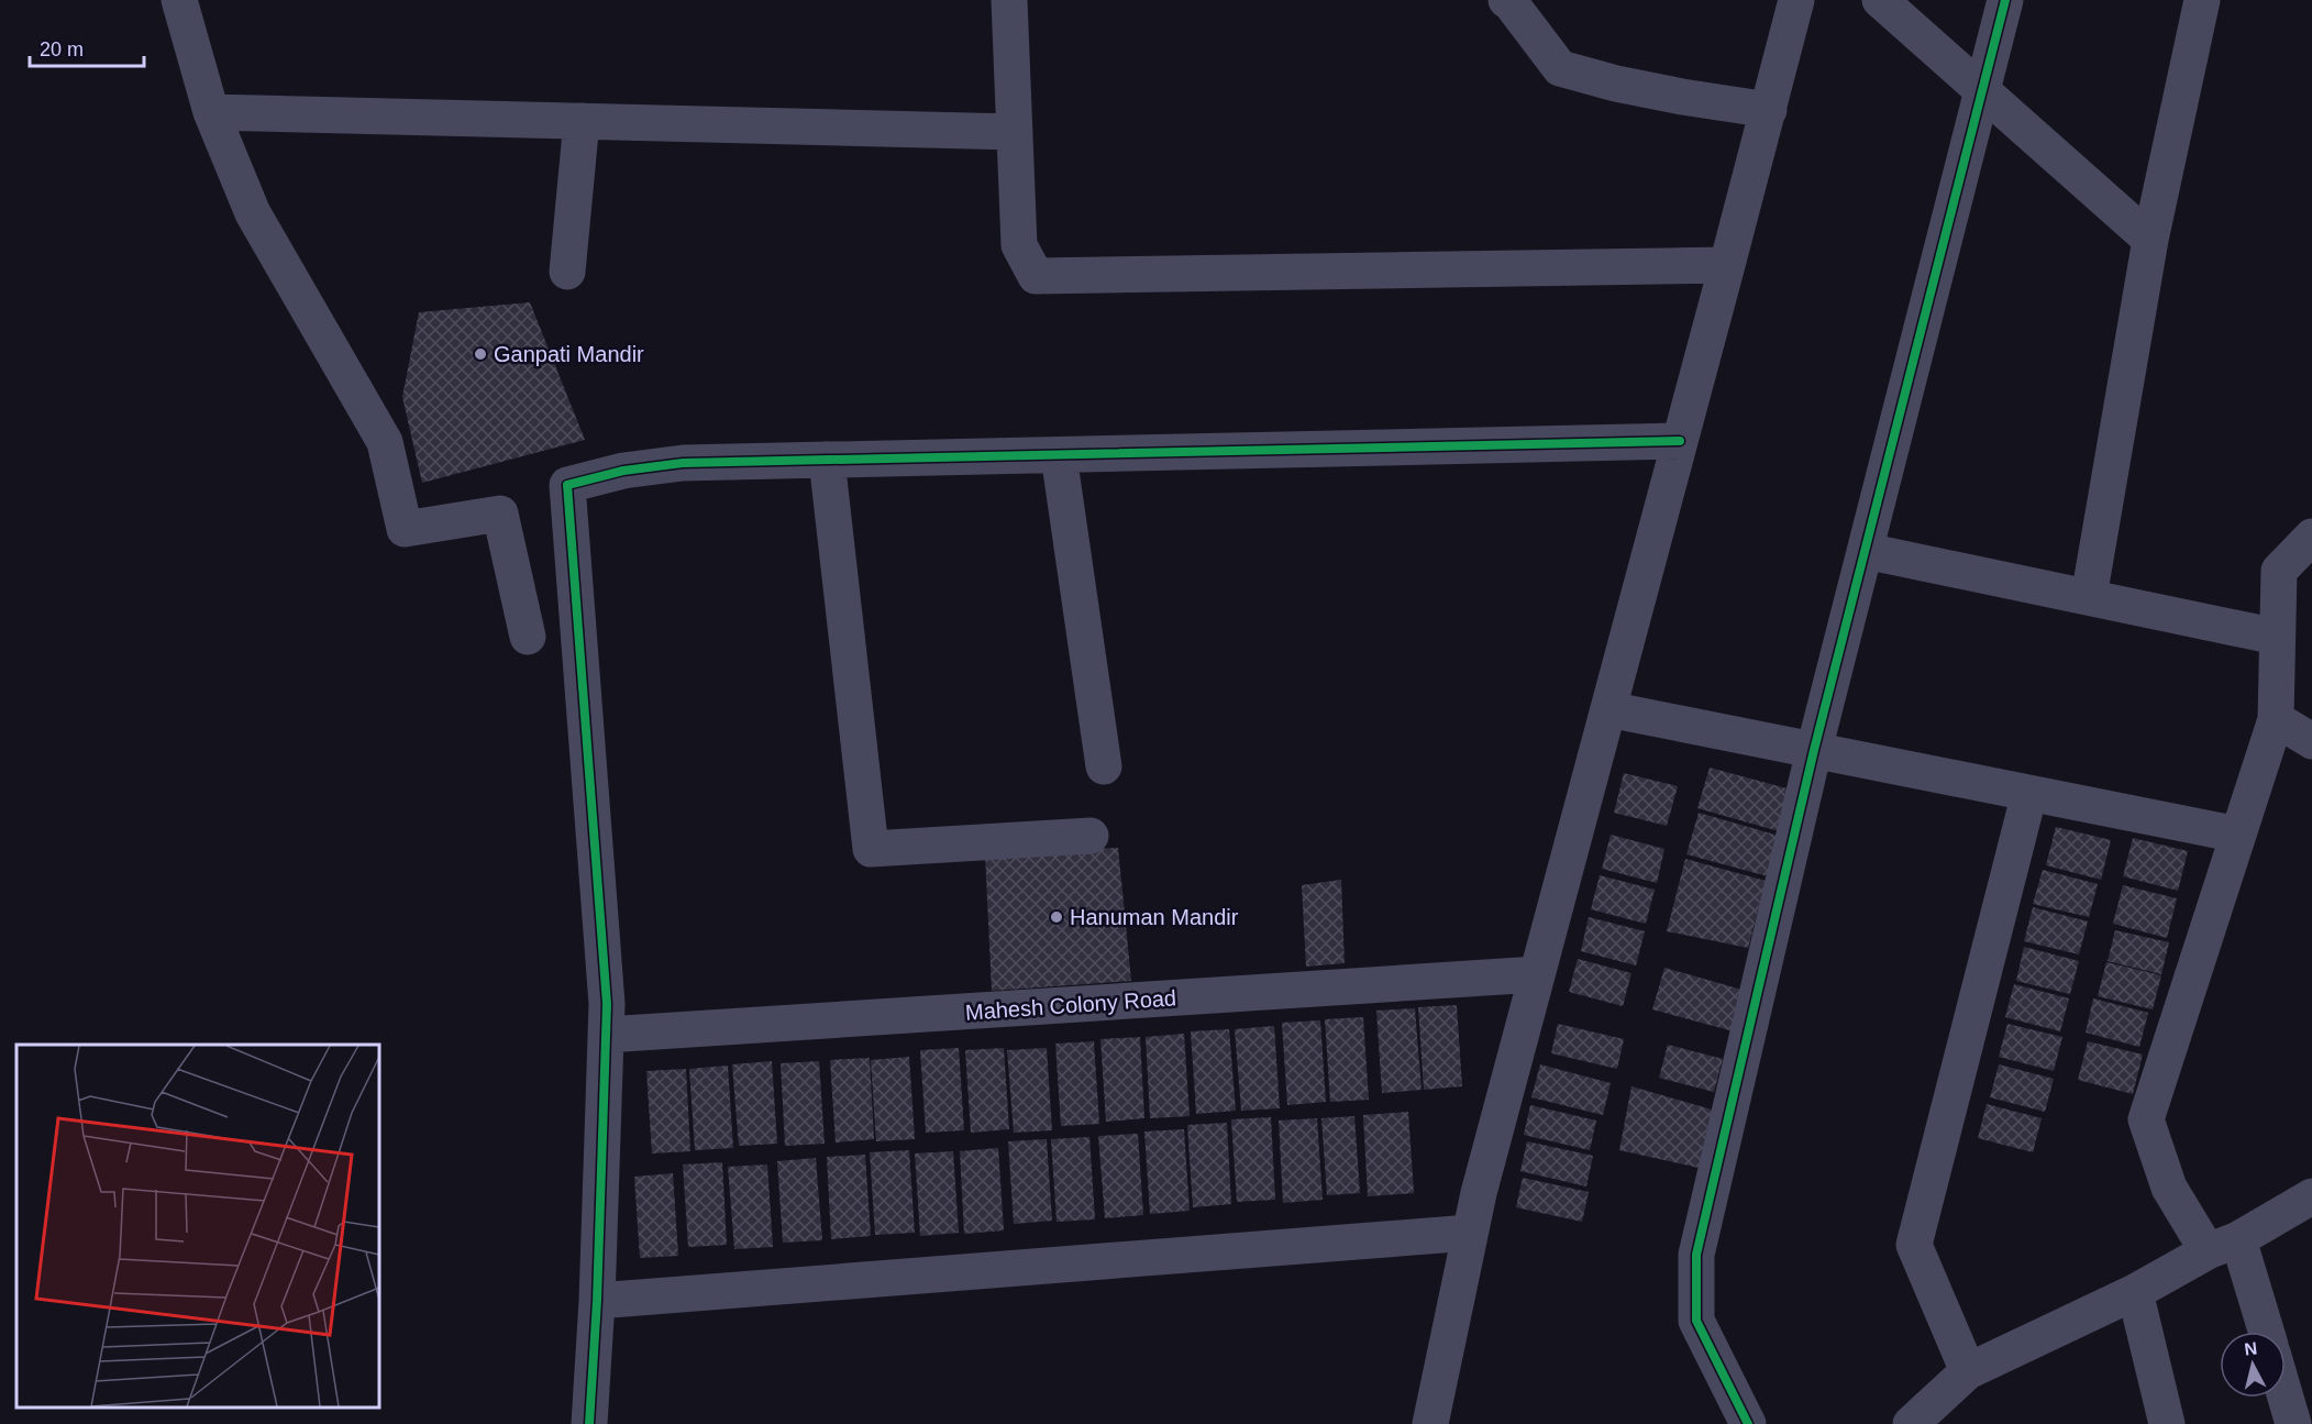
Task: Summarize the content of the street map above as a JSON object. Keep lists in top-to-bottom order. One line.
{"streets":{"street":["Mahesh Colony Road"]},"places":["Ganpati Mandir","Hanuman Mandir"],"scale_bar":"20 m","north":"top"}
